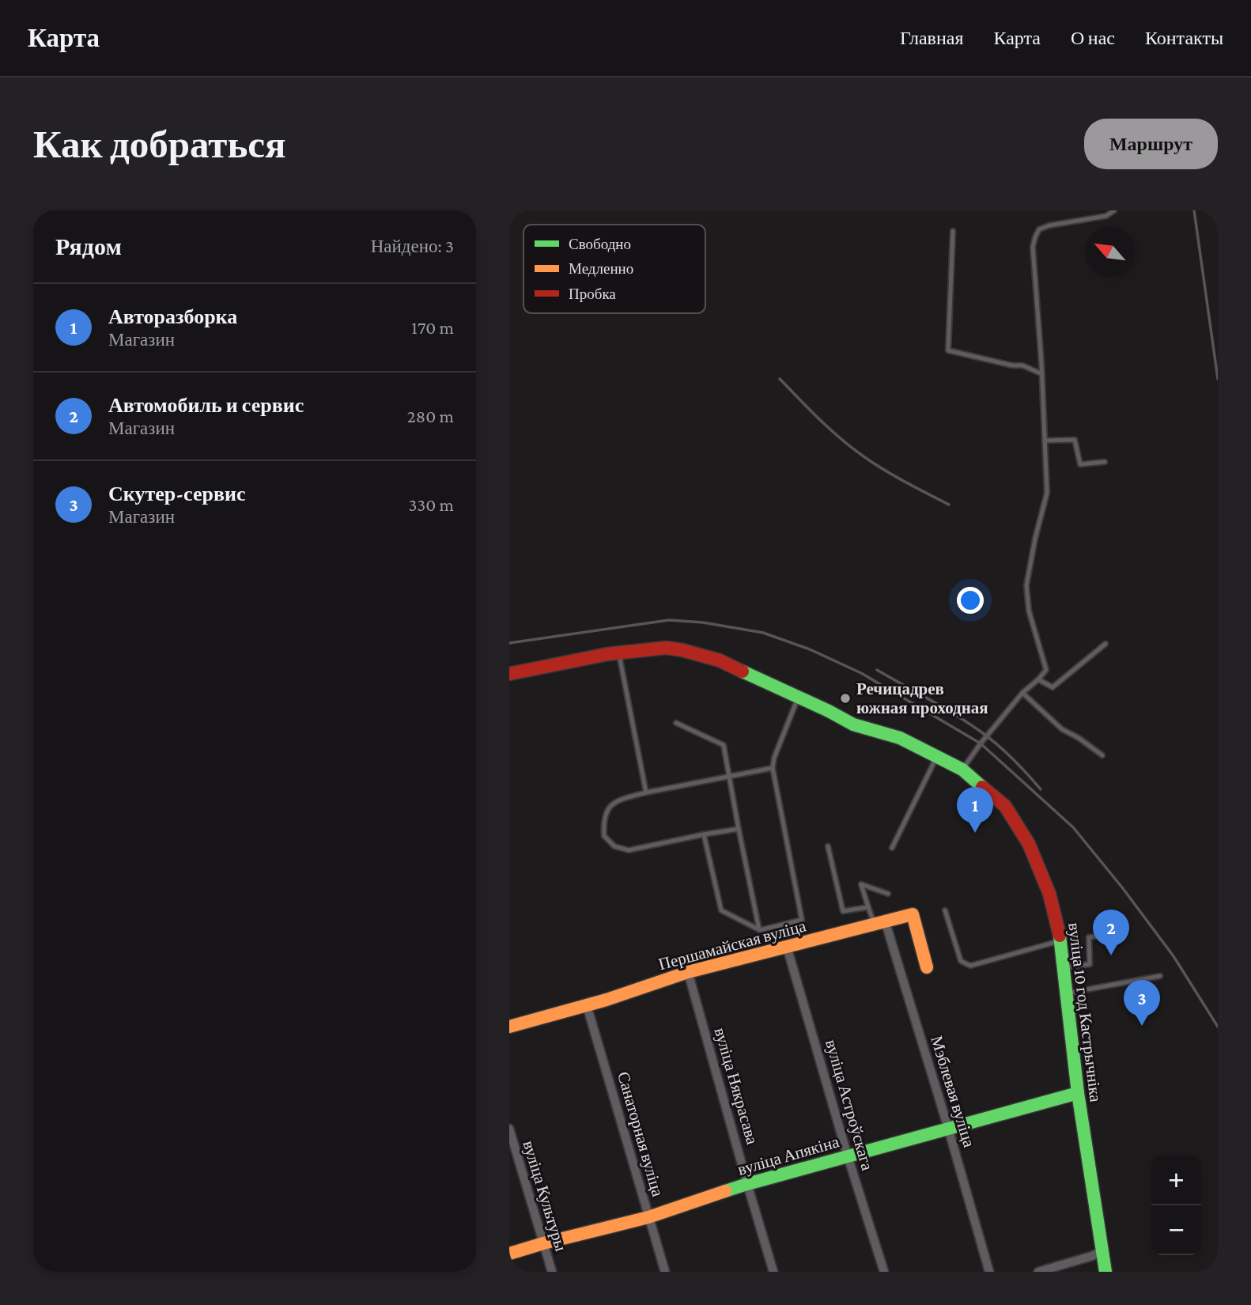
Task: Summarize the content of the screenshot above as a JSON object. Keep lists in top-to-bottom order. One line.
{"streets":{"street":["Першамайская вуліца","вуліца 10 год Кастрычніка","вуліца Някрасава","Мэблевая вуліца","вуліца Астроўскага","Санаторная вуліца","вуліца Апякіна","вуліца Культуры"]},"crossings":[["Першамайская вуліца","вуліца Някрасава"],["Першамайская вуліца","Мэблевая вуліца"],["Першамайская вуліца","вуліца Астроўскага"],["Першамайская вуліца","Санаторная вуліца"],["вуліца 10 год Кастрычніка","вуліца Апякіна"],["вуліца Някрасава","вуліца Апякіна"],["Мэблевая вуліца","вуліца Апякіна"],["вуліца Астроўскага","вуліца Апякіна"],["Санаторная вуліца","вуліца Апякіна"],["вуліца Апякіна","вуліца Культуры"]],"places":["Речицадрев южная проходная"],"legend":["Свободно","Медленно","Пробка"],"north":"top left","page":{"header":"Карта","nav":["Главная","Карта","О нас","Контакты"],"buttons":"Маршрут","title":"Как добраться","heading":["Рядом","Найдено: 3"],"list":[{"mark":"1","name":"Авторазборка","note":"Магазин","value":"170 m"},{"mark":"2","name":"Автомобиль и сервис","note":"Магазин","value":"280 m"},{"mark":"3","name":"Скутер-сервис","note":"Магазин","value":"330 m"}],"pins":["1","2","3"],"map_buttons":["+","−"]}}
